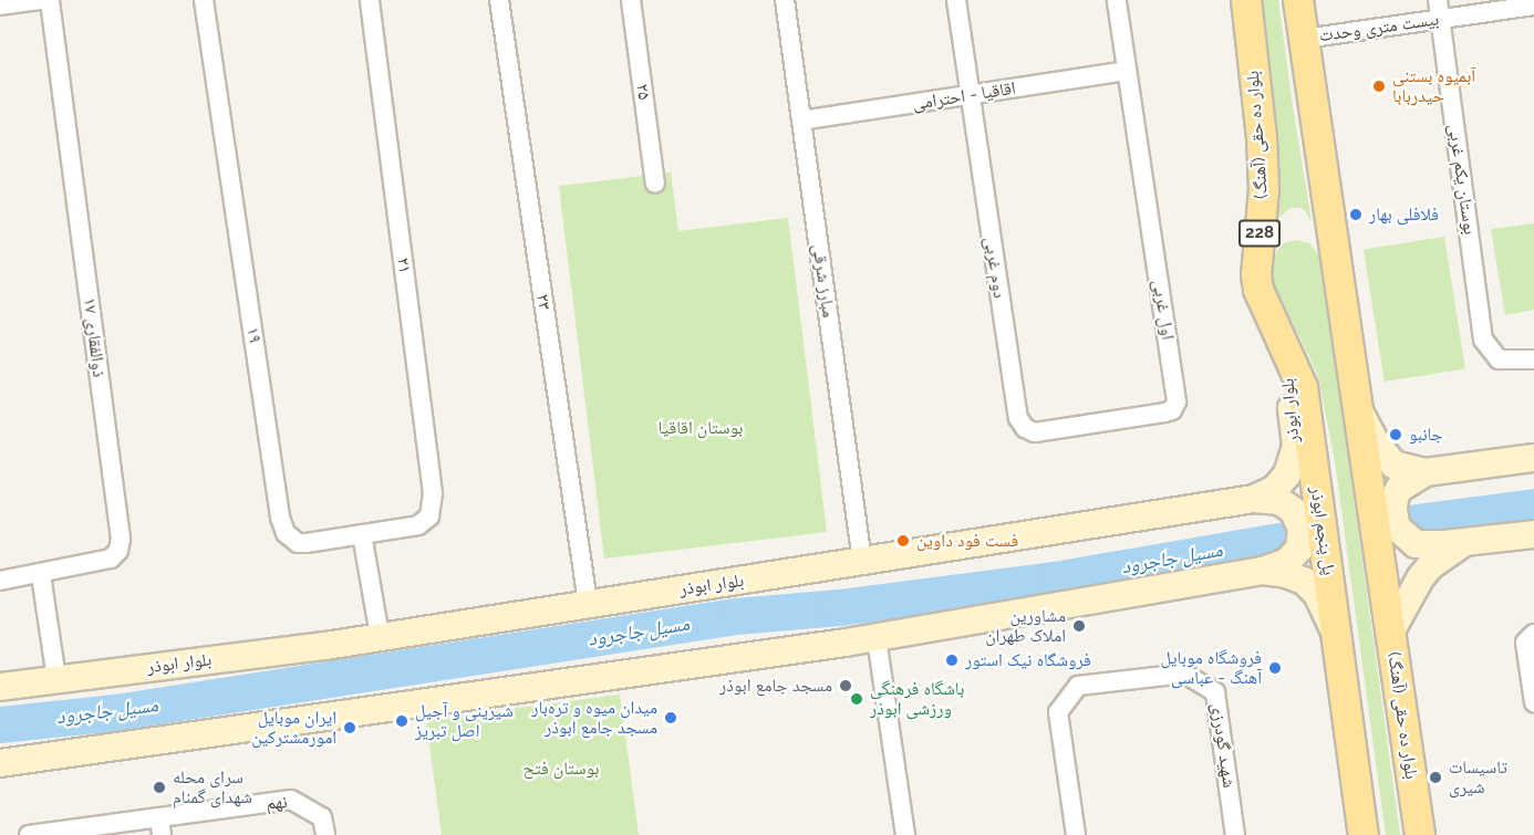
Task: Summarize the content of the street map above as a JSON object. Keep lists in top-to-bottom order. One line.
{"streets":{"main road":["بلوار ده حقی (آهنگ)","228","بلوار ابوذر","پل پنجم ابوذر"],"street":["بیست متری وحدت","۲۵","اقاقیا - احترامی","بوستان یکم غربی","۲۱","دوم غربی","مبارز شرقی","۲۳","اول غربی","۱۹","ذوالفقاری ۱۷","شهید گودرزی","نهم"]},"crossings":[["بیست متری وحدت","بوستان یکم غربی"],["اقاقیا - احترامی","دوم غربی"],["اقاقیا - احترامی","مبارز شرقی"],["اقاقیا - احترامی","اول غربی"],["بلوار ده حقی (آهنگ)","بلوار ابوذر"],["بلوار ده حقی (آهنگ)","پل پنجم ابوذر"],["228","پل پنجم ابوذر"],["۲۱","۱۹"],["دوم غربی","اول غربی"],["مبارز شرقی","بلوار ابوذر"],["۲۳","بلوار ابوذر"]],"water":["مسیل جاجرود"],"parks":["بوستان اقاقیا","بوستان فتح"],"places":["آبمیوه بستنی حیدربابا","فلافلی بهار","جانبو","فست فود داوین","مشاورین املاک طهران","فروشگاه نیک استور","فروشگاه موبایل آهنگ - عباسی","مسجد جامع ابوذر","باشگاه فرهنگی ورزشی ابوذر","میدان میوه و تره‌بار مسجد جامع ابوذر","شیرینی و آجیل اصل تبریز","ایران موبایل امورمشترکین","تاسیسات شیری","سرای محله شهدای گمنام"]}
